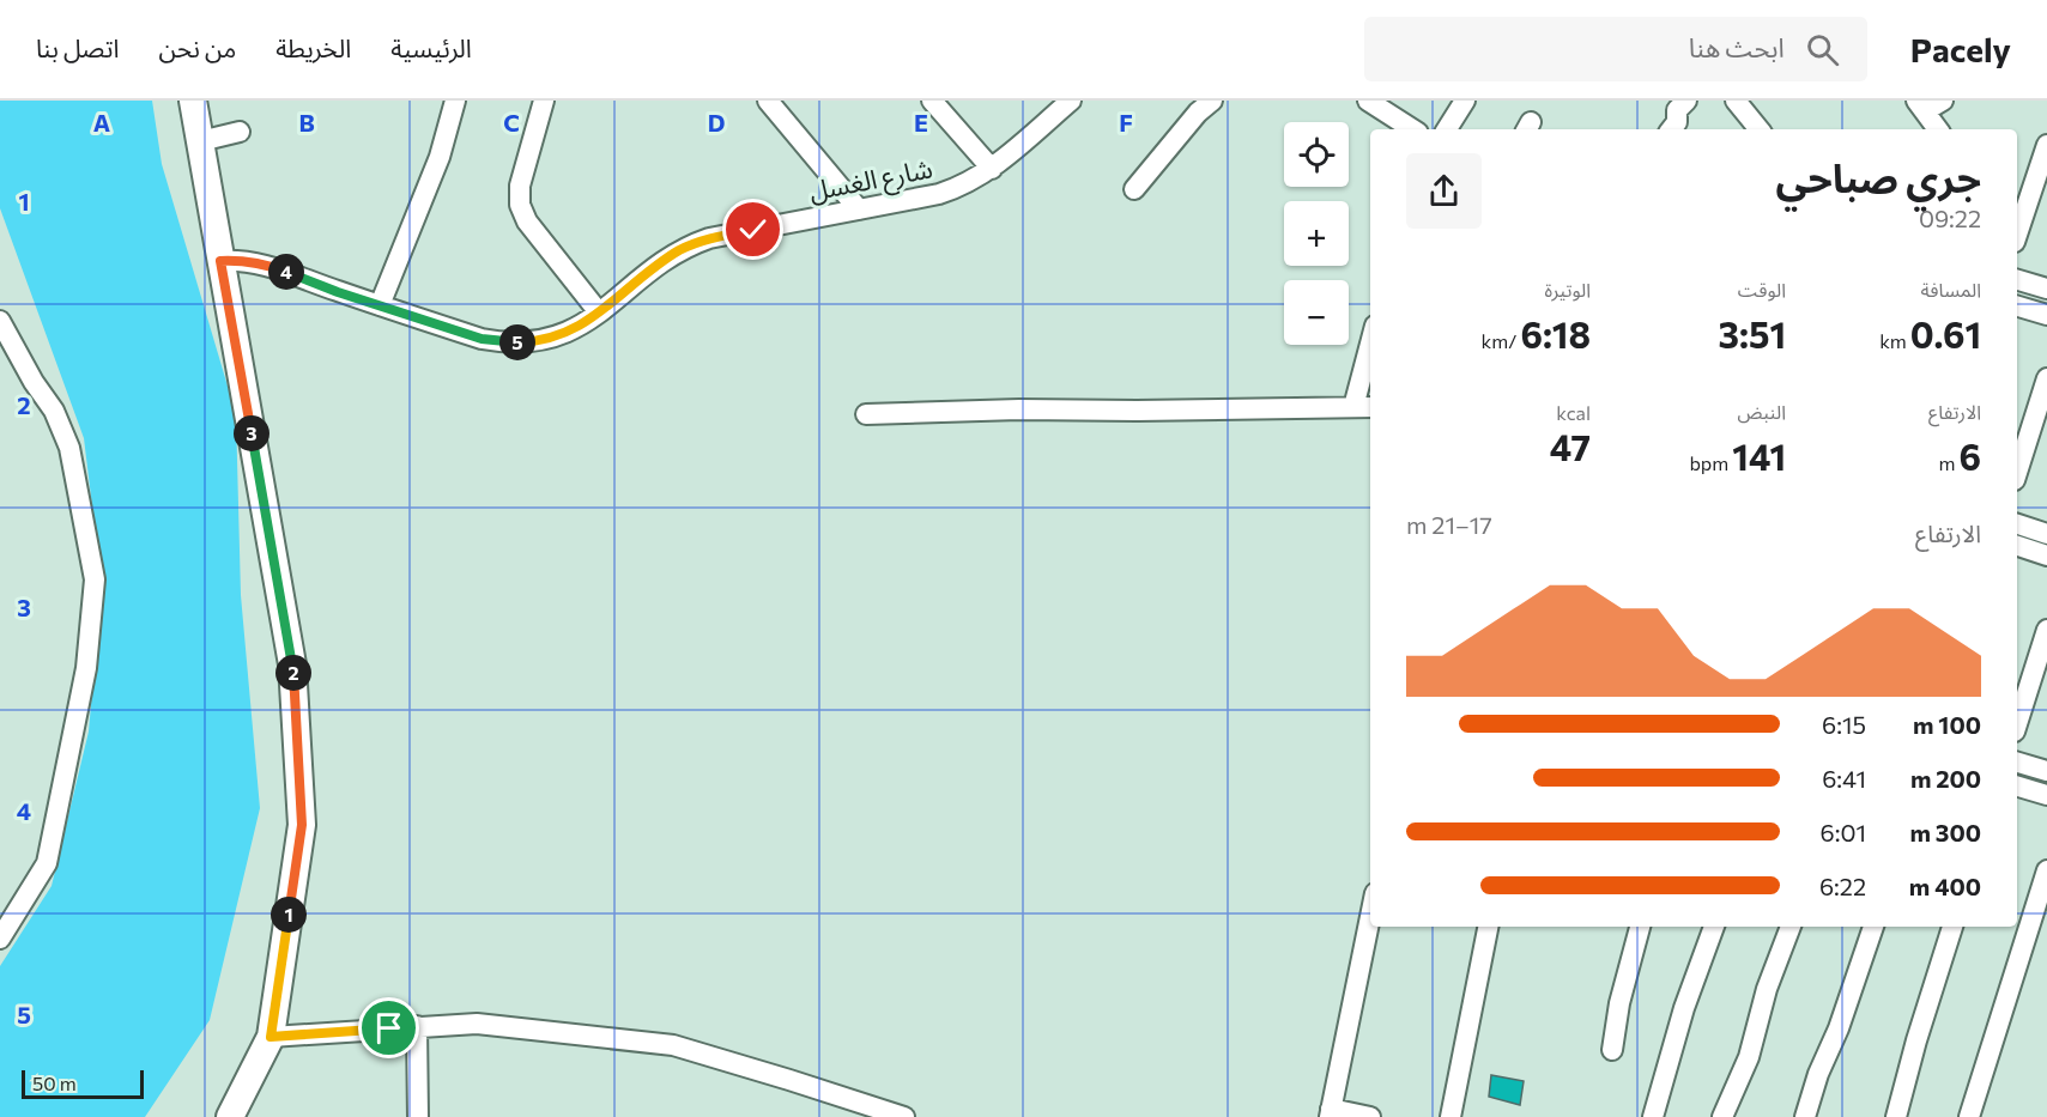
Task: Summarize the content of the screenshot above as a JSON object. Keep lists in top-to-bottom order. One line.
{"streets":{"street":["شارع الغسل"]},"scale_bar":"50 m","page":{"header":"Pacely","search":"ابحث هنا","nav":["الرئيسية","الخريطة","من نحن","اتصل بنا"],"map_buttons":["+","−"],"heading":["جري صباحي","09:22"],"stats":[["المسافة","0.61 km"],["الوقت","3:51"],["الوتيرة","6:18 /km"],["الارتفاع","6 m"],["النبض","141 bpm"],["kcal","47"]],"pins":["4","5","3","2","1"],"chart":["الارتفاع","17–21 m"],"list":[{"name":"100 m","note":"6:15"},{"name":"200 m","note":"6:41"},{"name":"300 m","note":"6:01"},{"name":"400 m","note":"6:22"}],"scale":"50 m"},"grid":{"columns":["A","B","C","D","E","F"],"rows":["1","2","3","4","5"]}}
